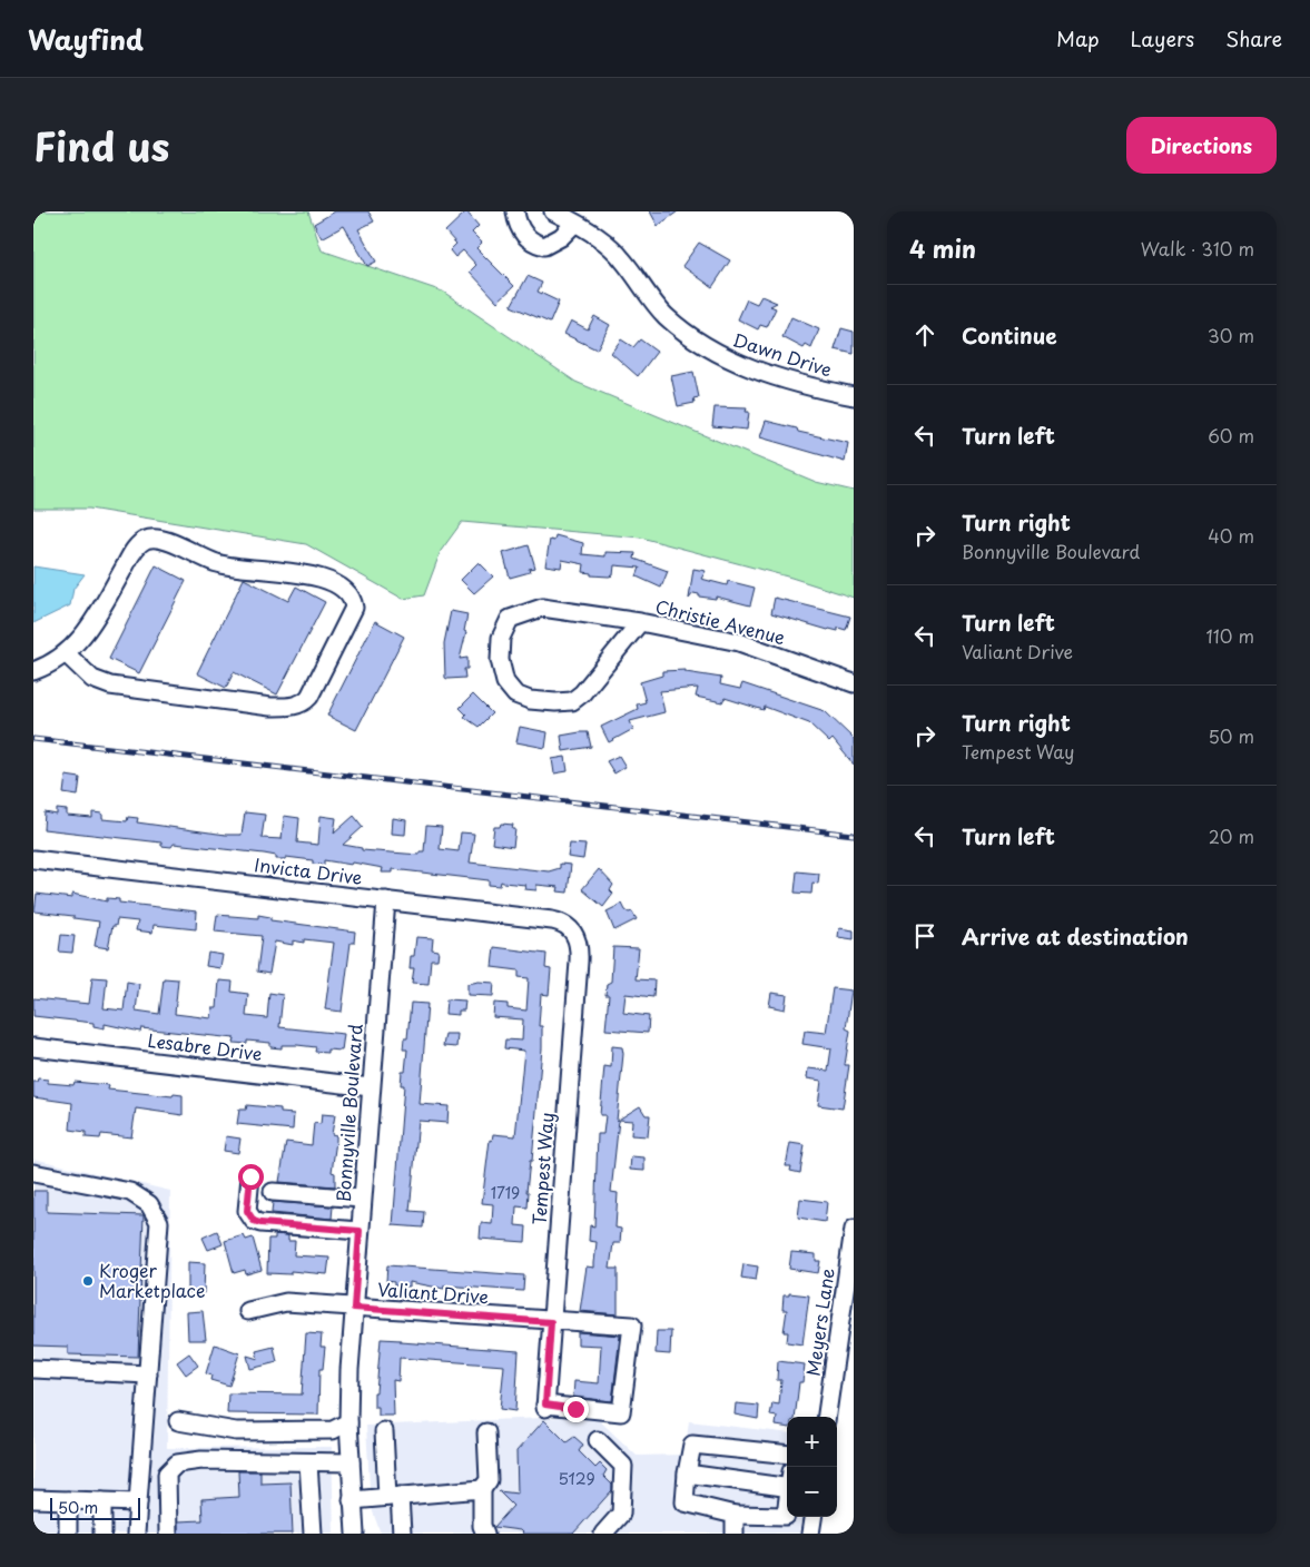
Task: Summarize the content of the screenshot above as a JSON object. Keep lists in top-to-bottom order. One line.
{"streets":{"street":["Dawn Drive","Christie Avenue","Invicta Drive","Lesabre Drive","Bonnyville Boulevard","Tempest Way","Valiant Drive","Meyers Lane"]},"crossings":[["Invicta Drive","Bonnyville Boulevard"],["Invicta Drive","Tempest Way"],["Lesabre Drive","Bonnyville Boulevard"],["Bonnyville Boulevard","Valiant Drive"],["Tempest Way","Valiant Drive"]],"places":["Kroger Marketplace"],"house_numbers":["1719","5129"],"scale_bar":"50 m","page":{"header":"Wayfind","nav":["Map","Layers","Share"],"title":"Find us","buttons":"Directions","heading":["4 min","Walk · 310 m"],"list":[["Continue","30 m"],["Turn left","60 m"],["Turn right","Bonnyville Boulevard","40 m"],["Turn left","Valiant Drive","110 m"],["Turn right","Tempest Way","50 m"],["Turn left","20 m"],"Arrive at destination"],"map_buttons":["+","−"],"scale":"50 m"}}
